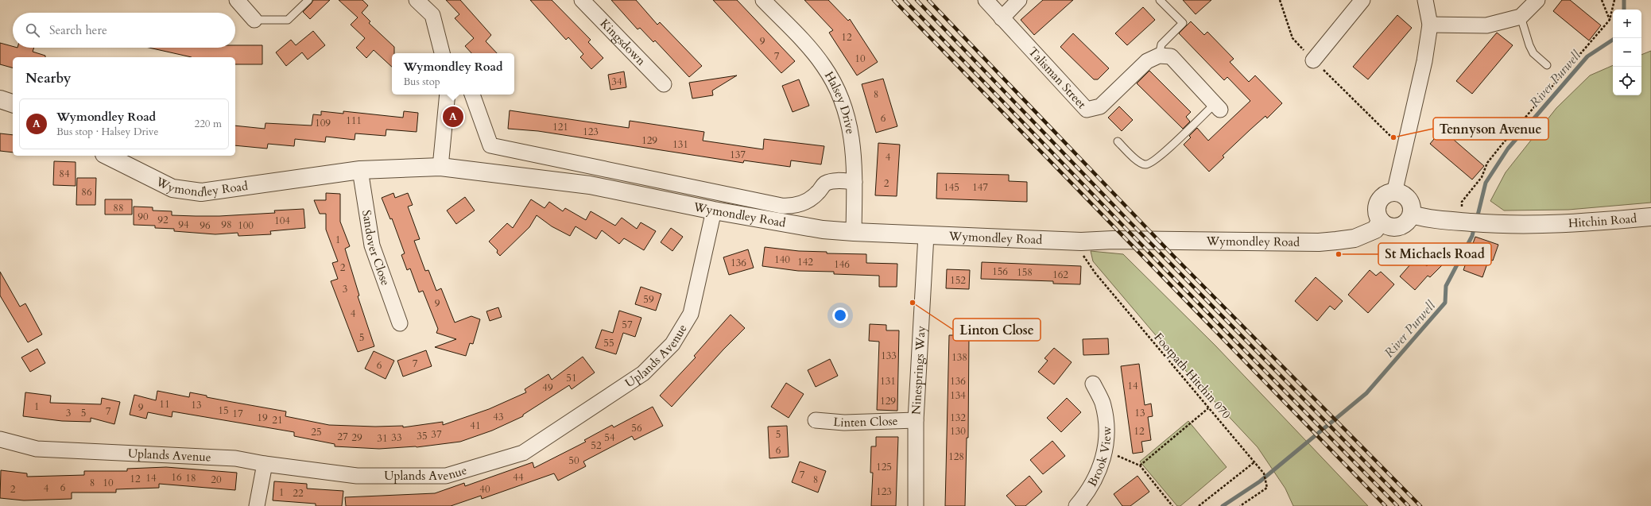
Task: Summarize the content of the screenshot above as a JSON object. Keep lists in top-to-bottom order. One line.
{"streets":{"street":["Kingsdown","Talisman Street","Halsey Drive","Wymondley Road","Hitchin Road","Sandover Close","Uplands Avenue","Ninesprings Way","Linten Close","Brook View"],"path":["Footpath Hitchin 070"]},"crossings":[["Halsey Drive","Wymondley Road"],["Wymondley Road","Sandover Close"],["Wymondley Road","Uplands Avenue"],["Wymondley Road","Ninesprings Way"],["Wymondley Road","Footpath Hitchin 070"],["Ninesprings Way","Linten Close"]],"water":["River Purwell"],"places":["Tennyson Avenue","St Michaels Road","Linton Close"],"house_numbers":["12","9","7","10","34","8","6","111","109","121","123","129","131","137","4","84","2","145","147","86","88","90","92","104","94","98","96","100","1","140","142","136","146","2","156","158","162","152","3","59","9","4","57","5","55","133","138","7","6","51","131","136","14","49","134","129","11","13","1","9","15","7","3","5","13","17","43","19","132","21","41","56","130","12","25","37","5","35","27","29","33","54","31","52","6","128","50","125","7","16","44","14","18","12","20","8","8","10","6","4","2","40","123","1","22"],"page":{"map_buttons":["+","−"],"search":"Search here","popup":["Wymondley Road","Bus stop"],"heading":"Nearby","list":[{"mark":"A","name":"Wymondley Road","note":"Bus stop · Halsey Drive","value":"220 m"}],"pins":"A"}}
